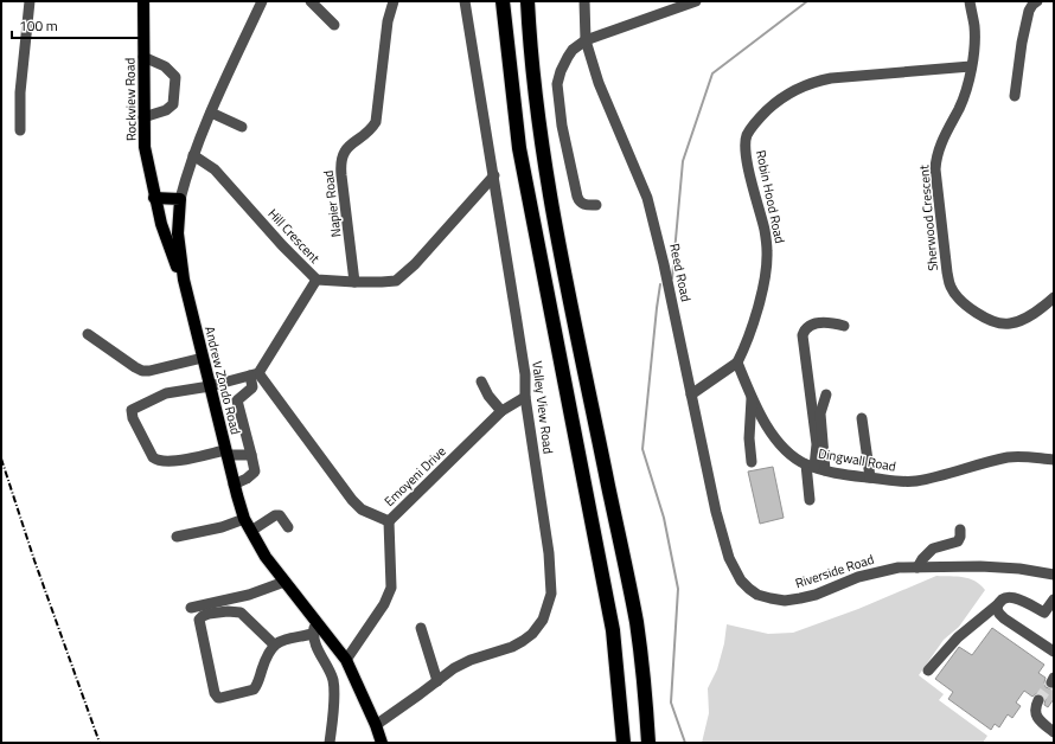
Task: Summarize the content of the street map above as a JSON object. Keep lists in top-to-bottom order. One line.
{"streets":{"main road":["Rockview Road","Andrew Zondo Road"],"street":["Robin Hood Road","Napier Road","Sherwood Crescent","Hill Crescent","Reed Road","Valley View Road","Dingwall Road","Emoyeni Drive","Riverside Road"]},"crossings":[["Rockview Road","Andrew Zondo Road"],["Robin Hood Road","Sherwood Crescent"],["Robin Hood Road","Dingwall Road"],["Napier Road","Hill Crescent"],["Hill Crescent","Andrew Zondo Road"],["Hill Crescent","Valley View Road"],["Reed Road","Riverside Road"],["Andrew Zondo Road","Valley View Road"],["Valley View Road","Emoyeni Drive"]],"scale_bar":"100 m"}
